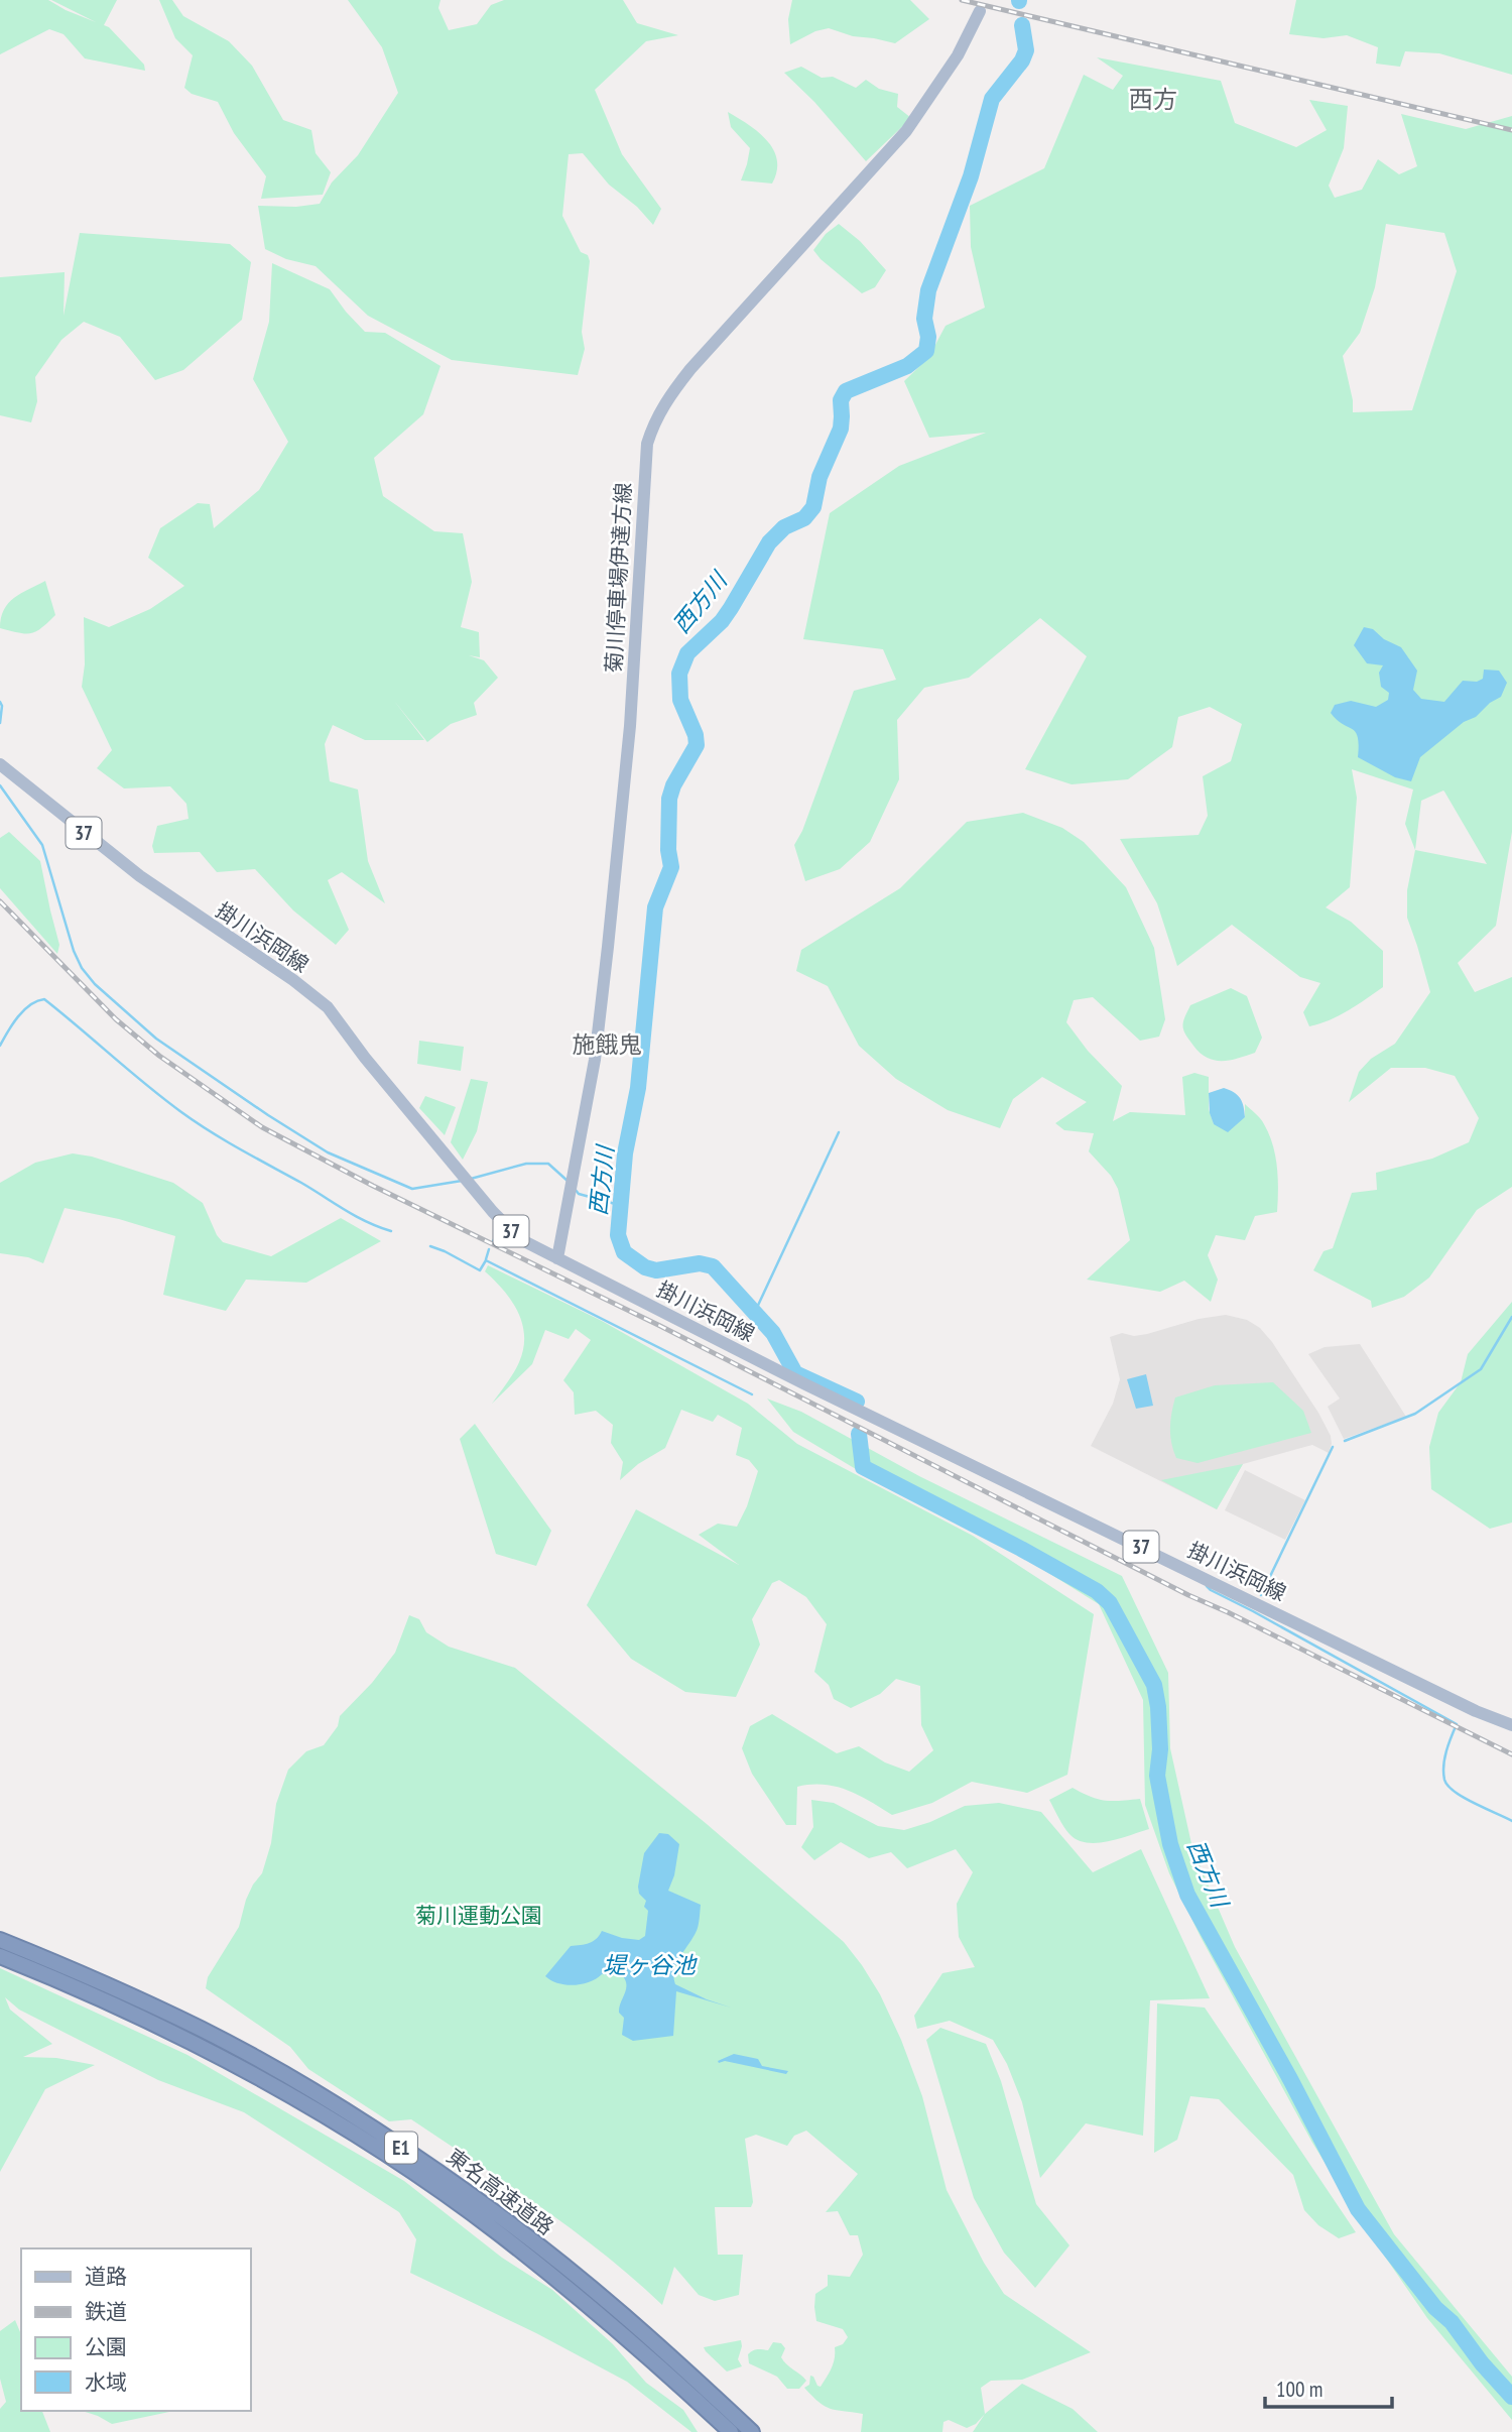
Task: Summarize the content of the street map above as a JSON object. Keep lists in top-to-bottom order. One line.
{"streets":{"highway":["E1","東名高速道路"],"main road":["菊川停車場伊達方線","37","掛川浜岡線"]},"crossings":[["菊川停車場伊達方線","掛川浜岡線"]],"districts":["西方","施餓鬼"],"water":["西方川","堤ヶ谷池"],"parks":["菊川運動公園"],"legend":["道路","鉄道","公園","水域"],"scale_bar":"100 m"}
